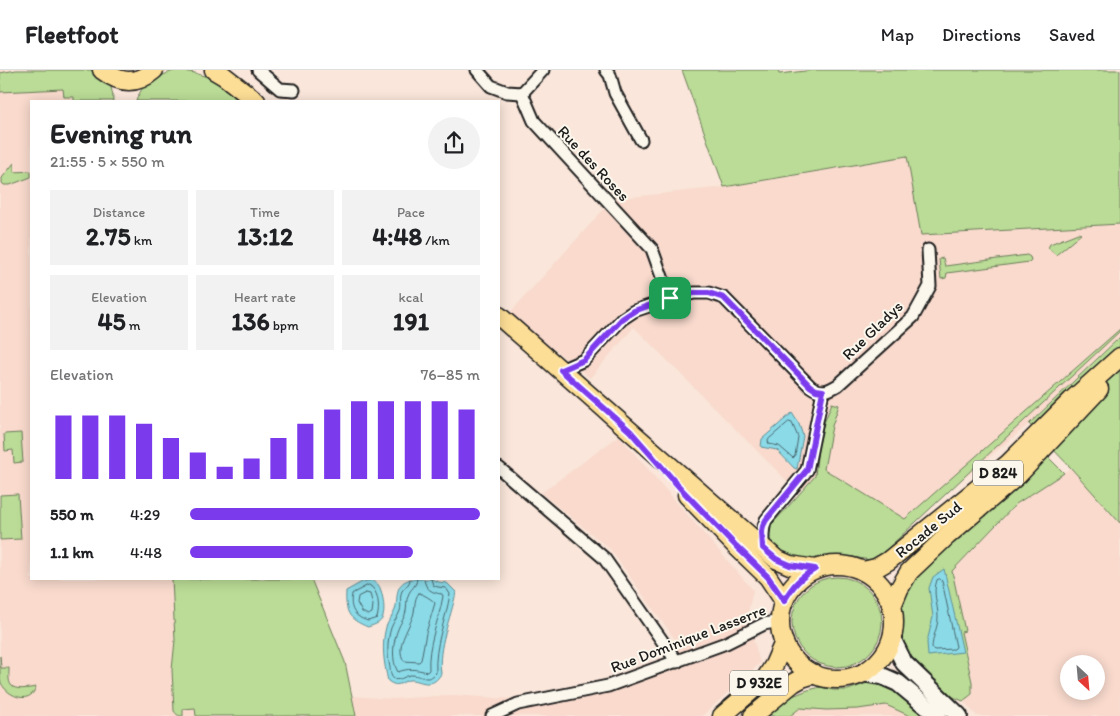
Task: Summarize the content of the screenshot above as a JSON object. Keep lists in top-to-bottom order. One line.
{"streets":{"main road":["D 824","Rocade Sud","D 932E"],"street":["Rue des Roses","Rue Gladys","Rue Dominique Lasserre"]},"crossings":[["Rocade Sud","Rue Dominique Lasserre"],["Rocade Sud","D 932E"],["Rue Dominique Lasserre","D 932E"]],"north":"bottom right","page":{"header":"Fleetfoot","nav":["Map","Directions","Saved"],"heading":["Evening run","21:55 · 5 × 550 m"],"stats":[["Distance","2.75 km"],["Time","13:12"],["Pace","4:48 /km"],["Elevation","45 m"],["Heart rate","136 bpm"],["kcal","191"]],"chart":["Elevation","76–85 m"],"list":[{"name":"550 m","note":"4:29"},{"name":"1.1 km","note":"4:48"}]}}
